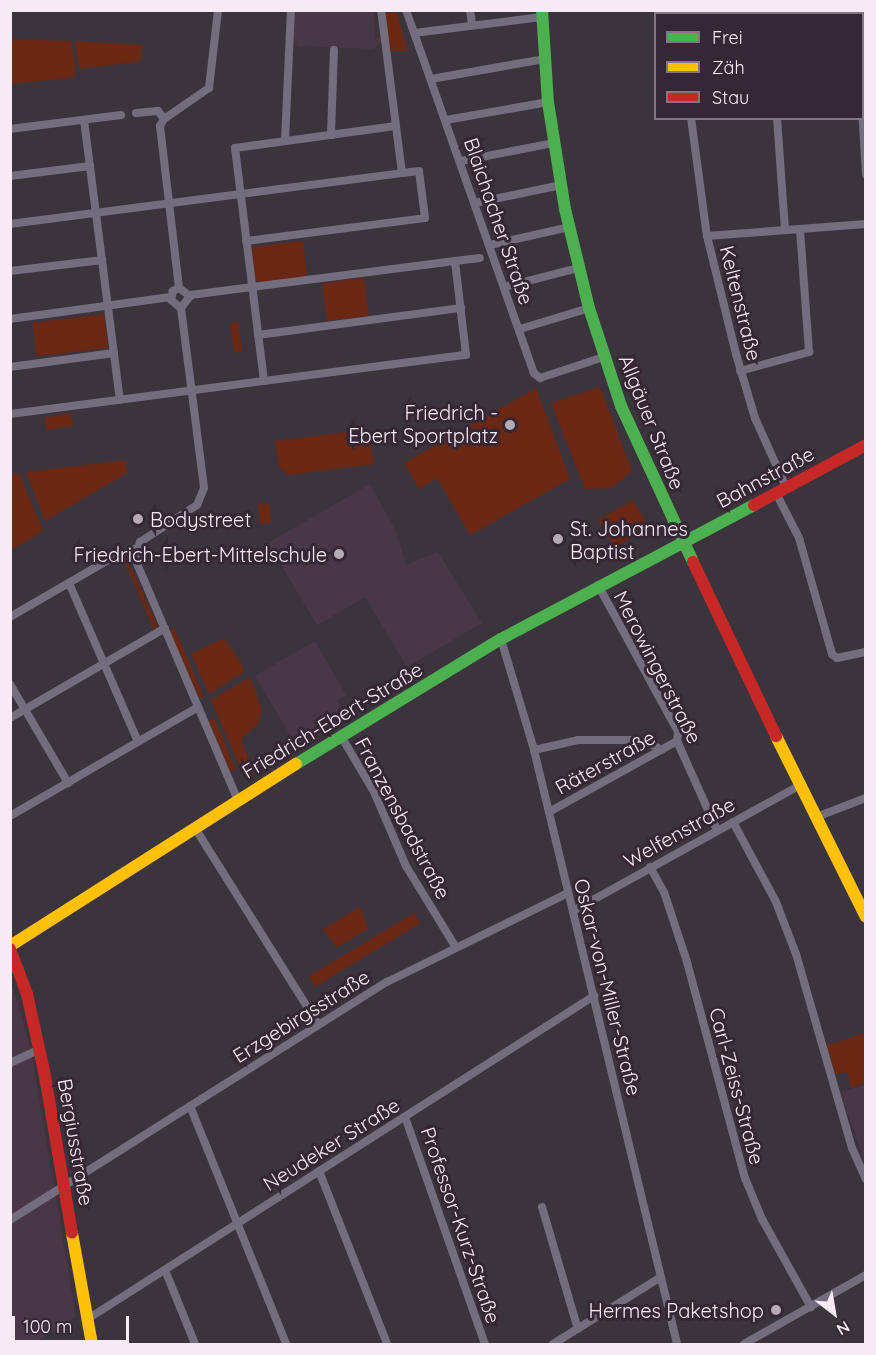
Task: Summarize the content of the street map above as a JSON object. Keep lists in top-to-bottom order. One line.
{"streets":{"street":["Blaichacher Straße","Keltenstraße","Allgäuer Straße","Bahnstraße","Merowingerstraße","Friedrich-Ebert-Straße","Räterstraße","Franzensbadstraße","Welfenstraße","Oskar-von-Miller-Straße","Erzgebirgsstraße","Carl-Zeiss-Straße","Bergiusstraße","Neudeker Straße","Professor-Kurz-Straße"]},"crossings":[["Blaichacher Straße","Allgäuer Straße"],["Keltenstraße","Bahnstraße"],["Allgäuer Straße","Bahnstraße"],["Allgäuer Straße","Friedrich-Ebert-Straße"],["Allgäuer Straße","Welfenstraße"],["Bahnstraße","Friedrich-Ebert-Straße"],["Merowingerstraße","Friedrich-Ebert-Straße"],["Merowingerstraße","Räterstraße"],["Merowingerstraße","Welfenstraße"],["Friedrich-Ebert-Straße","Franzensbadstraße"],["Friedrich-Ebert-Straße","Oskar-von-Miller-Straße"],["Friedrich-Ebert-Straße","Bergiusstraße"],["Räterstraße","Oskar-von-Miller-Straße"],["Franzensbadstraße","Erzgebirgsstraße"],["Welfenstraße","Oskar-von-Miller-Straße"],["Welfenstraße","Carl-Zeiss-Straße"],["Oskar-von-Miller-Straße","Erzgebirgsstraße"],["Oskar-von-Miller-Straße","Neudeker Straße"],["Erzgebirgsstraße","Bergiusstraße"],["Bergiusstraße","Neudeker Straße"],["Neudeker Straße","Professor-Kurz-Straße"]],"places":["Friedrich - Ebert Sportplatz","Bodystreet","St. Johannes Baptist","Friedrich-Ebert-Mittelschule","Hermes Paketshop"],"legend":["Frei","Zäh","Stau"],"scale_bar":"100 m","north":"bottom right"}
